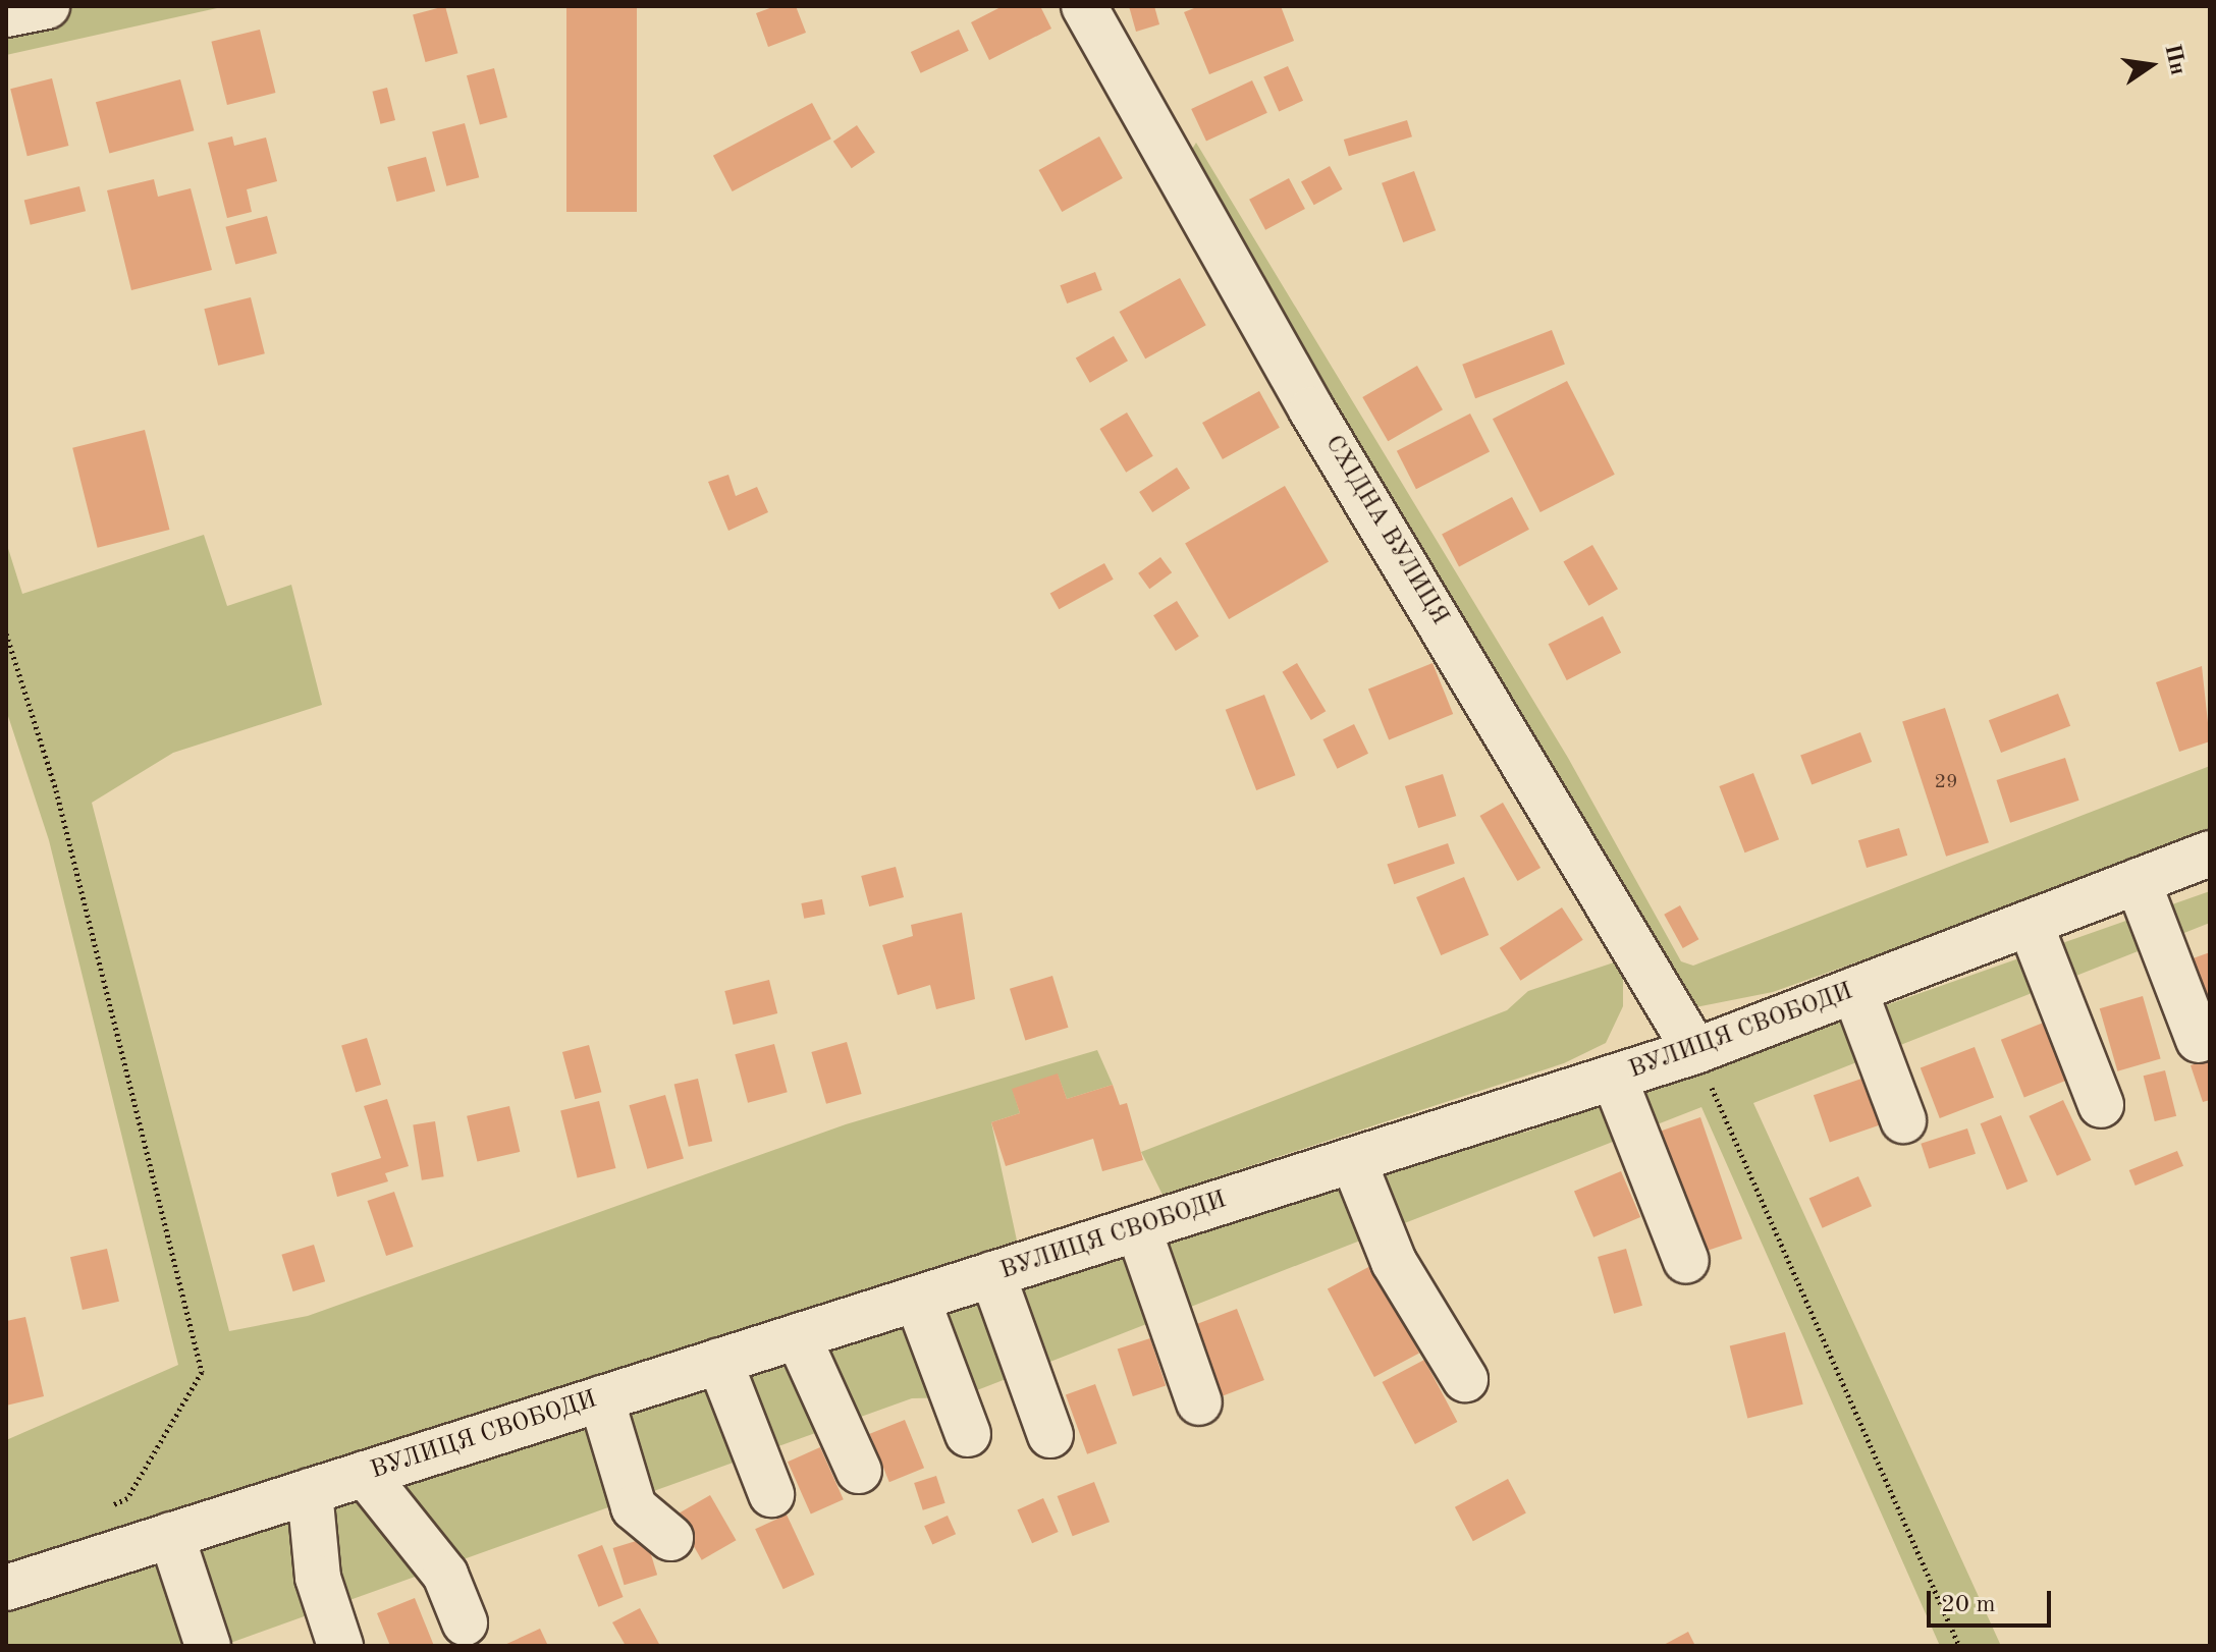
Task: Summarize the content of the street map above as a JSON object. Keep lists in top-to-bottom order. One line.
{"streets":{"street":["СХІДНА ВУЛИЦЯ","ВУЛИЦЯ СВОБОДИ"]},"crossings":[["СХІДНА ВУЛИЦЯ","ВУЛИЦЯ СВОБОДИ"]],"house_numbers":["29"],"scale_bar":"20 m","north":"right"}
